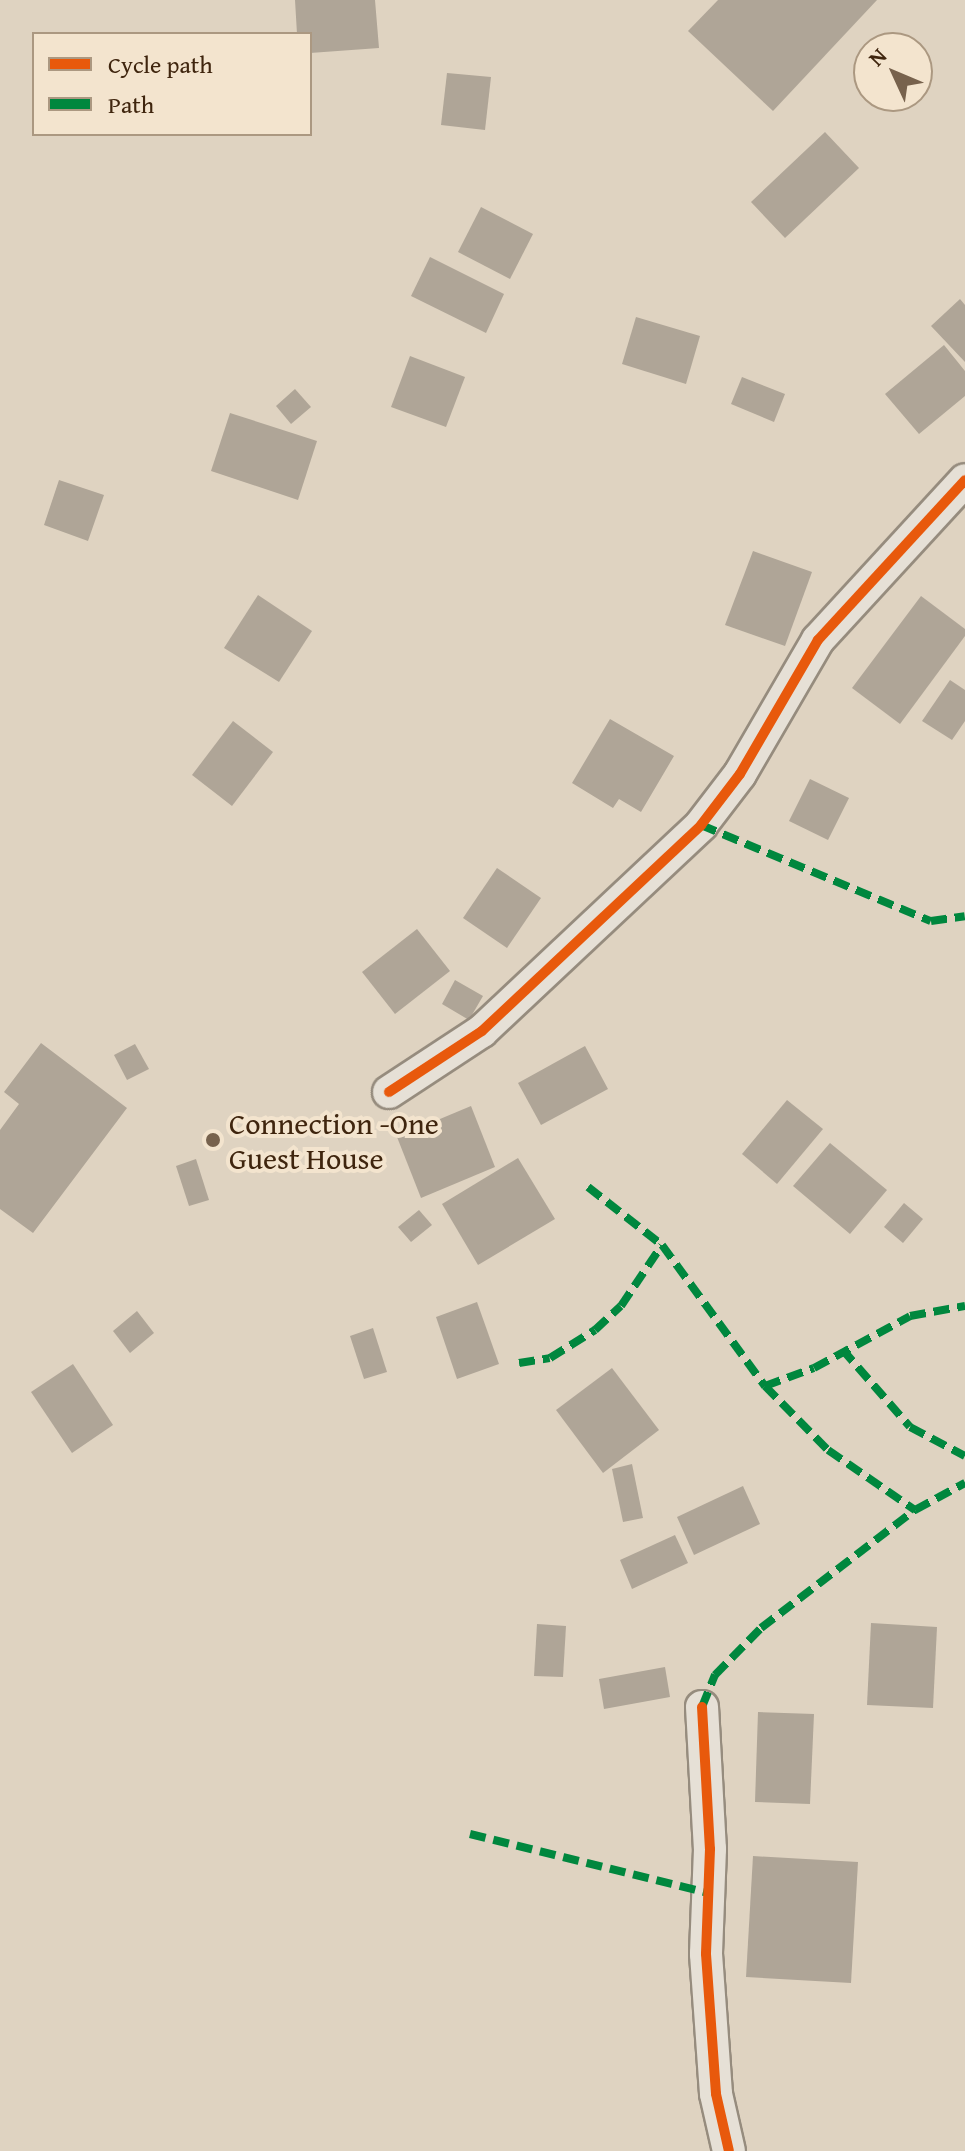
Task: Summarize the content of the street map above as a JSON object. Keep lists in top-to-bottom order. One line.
{"places":["Connection -One Guest House"],"legend":["Cycle path","Path"],"north":"top left"}
